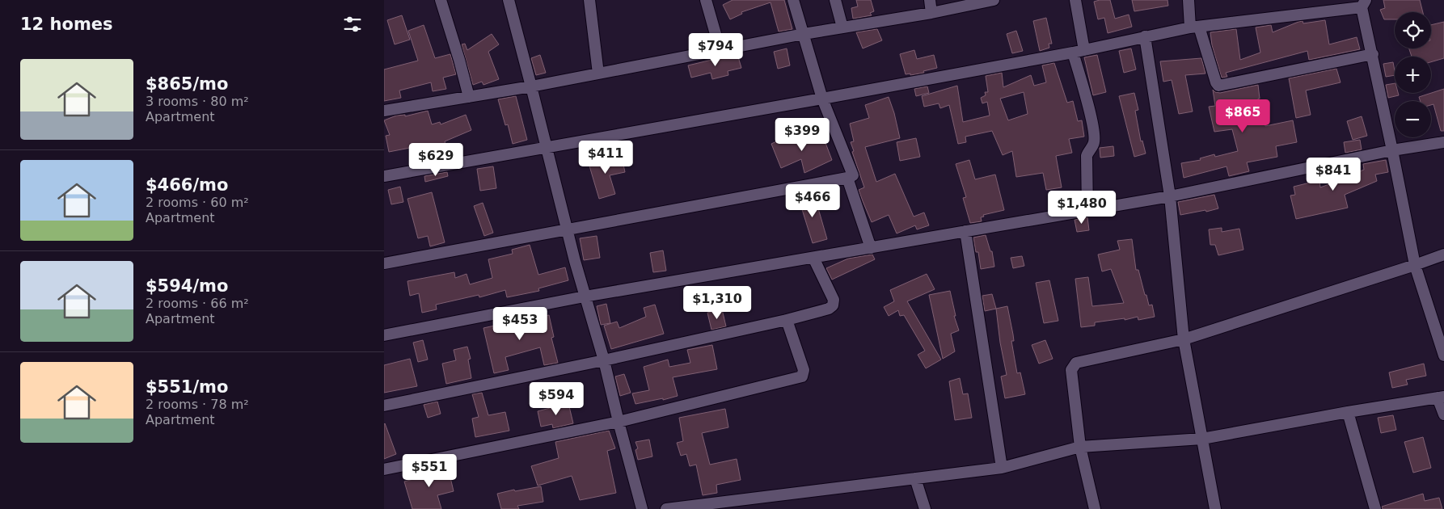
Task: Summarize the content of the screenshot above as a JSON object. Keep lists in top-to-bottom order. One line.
{"page":{"heading":"12 homes","map_buttons":["+","−"],"price":["$794","$865","$399","$411","$629","$841","$466","$1,480","$1,310","$453","$594","$551"],"list":[{"name":"$865/mo","note":"3 rooms · 80 m² · Apartment"},{"name":"$466/mo","note":"2 rooms · 60 m² · Apartment"},{"name":"$594/mo","note":"2 rooms · 66 m² · Apartment"},{"name":"$551/mo","note":"2 rooms · 78 m² · Apartment"}]}}
